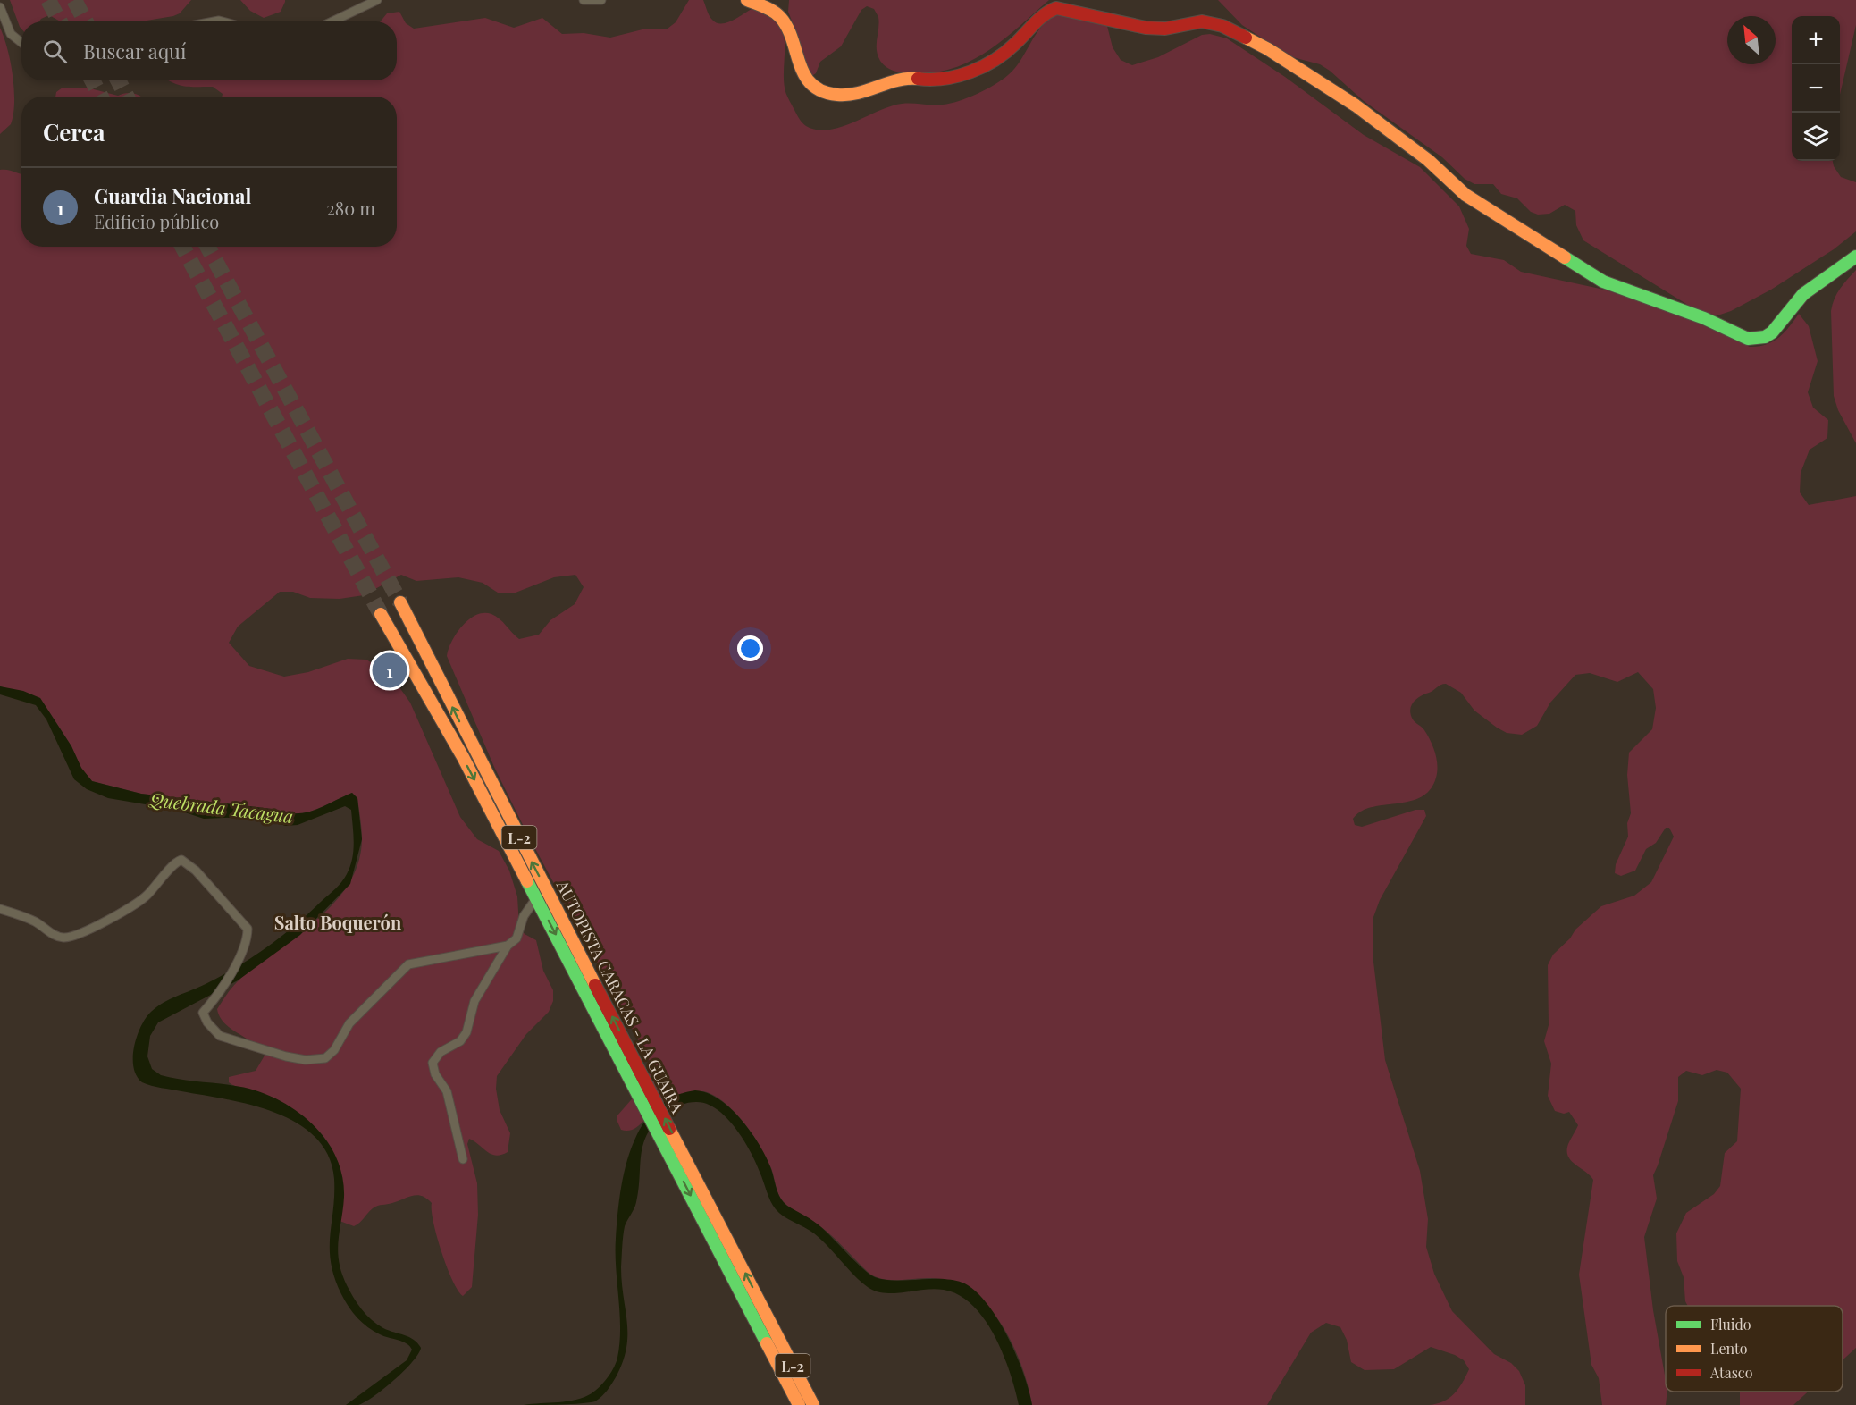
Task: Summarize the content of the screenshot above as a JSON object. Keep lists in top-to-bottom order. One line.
{"streets":{"main road":["L-2","AUTOPISTA CARACAS - LA GUAIRA"]},"districts":["Salto Boquerón"],"water":["Quebrada Tacagua"],"legend":["Fluido","Lento","Atasco"],"north":"top left","page":{"map_buttons":["+","−"],"search":"Buscar aquí","heading":"Cerca","list":[{"mark":"1","name":"Guardia Nacional","note":"Edificio público","value":"280 m"}],"pins":"1"}}
